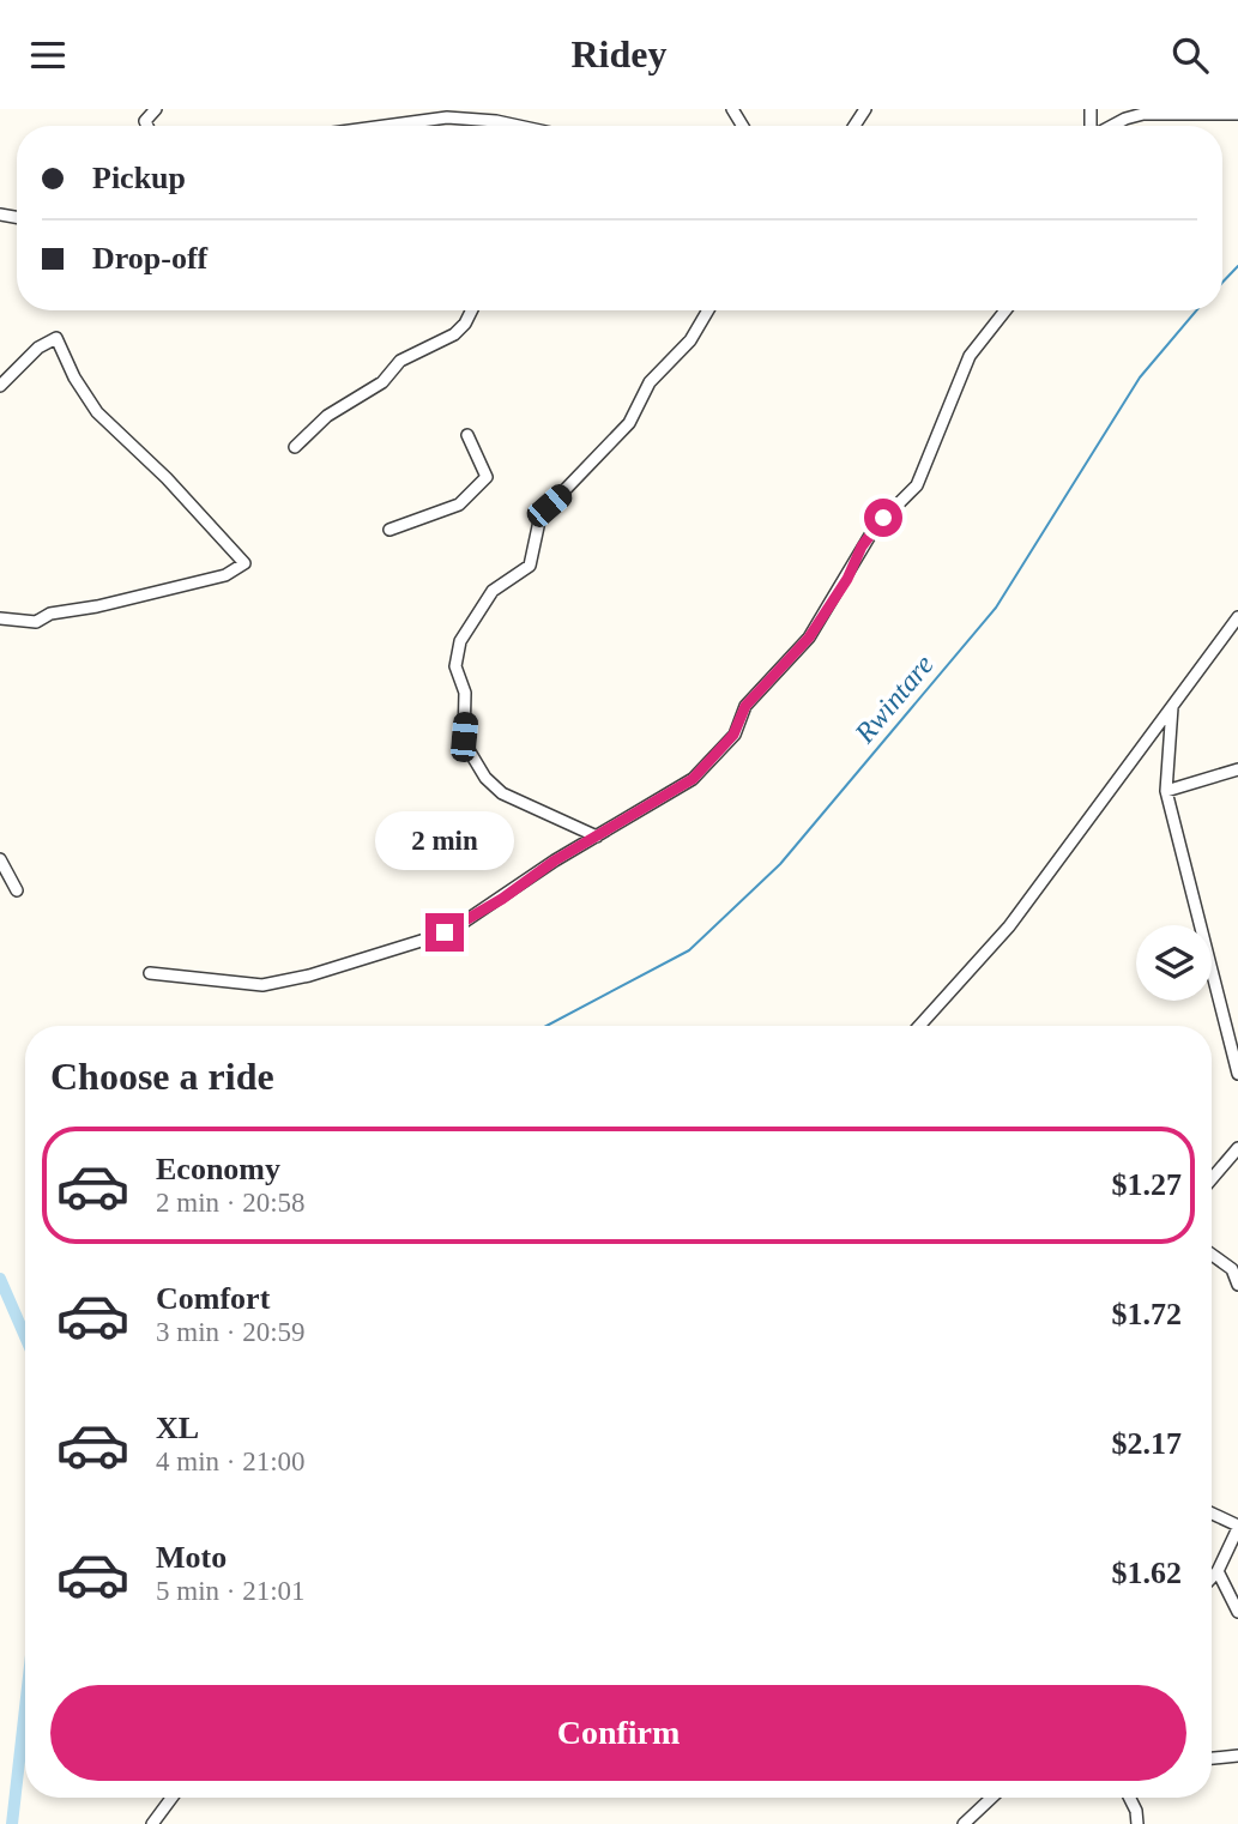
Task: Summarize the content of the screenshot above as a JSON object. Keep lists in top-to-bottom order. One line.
{"water":["Rwintare"],"page":{"header":"Ridey","banner":["Pickup","Drop-off"],"bubble":"2 min","heading":"Choose a ride","list":[{"name":"Economy","note":"2 min · 20:58","value":"$1.27"},{"name":"Comfort","note":"3 min · 20:59","value":"$1.72"},{"name":"XL","note":"4 min · 21:00","value":"$2.17"},{"name":"Moto","note":"5 min · 21:01","value":"$1.62"}],"buttons":"Confirm"}}
